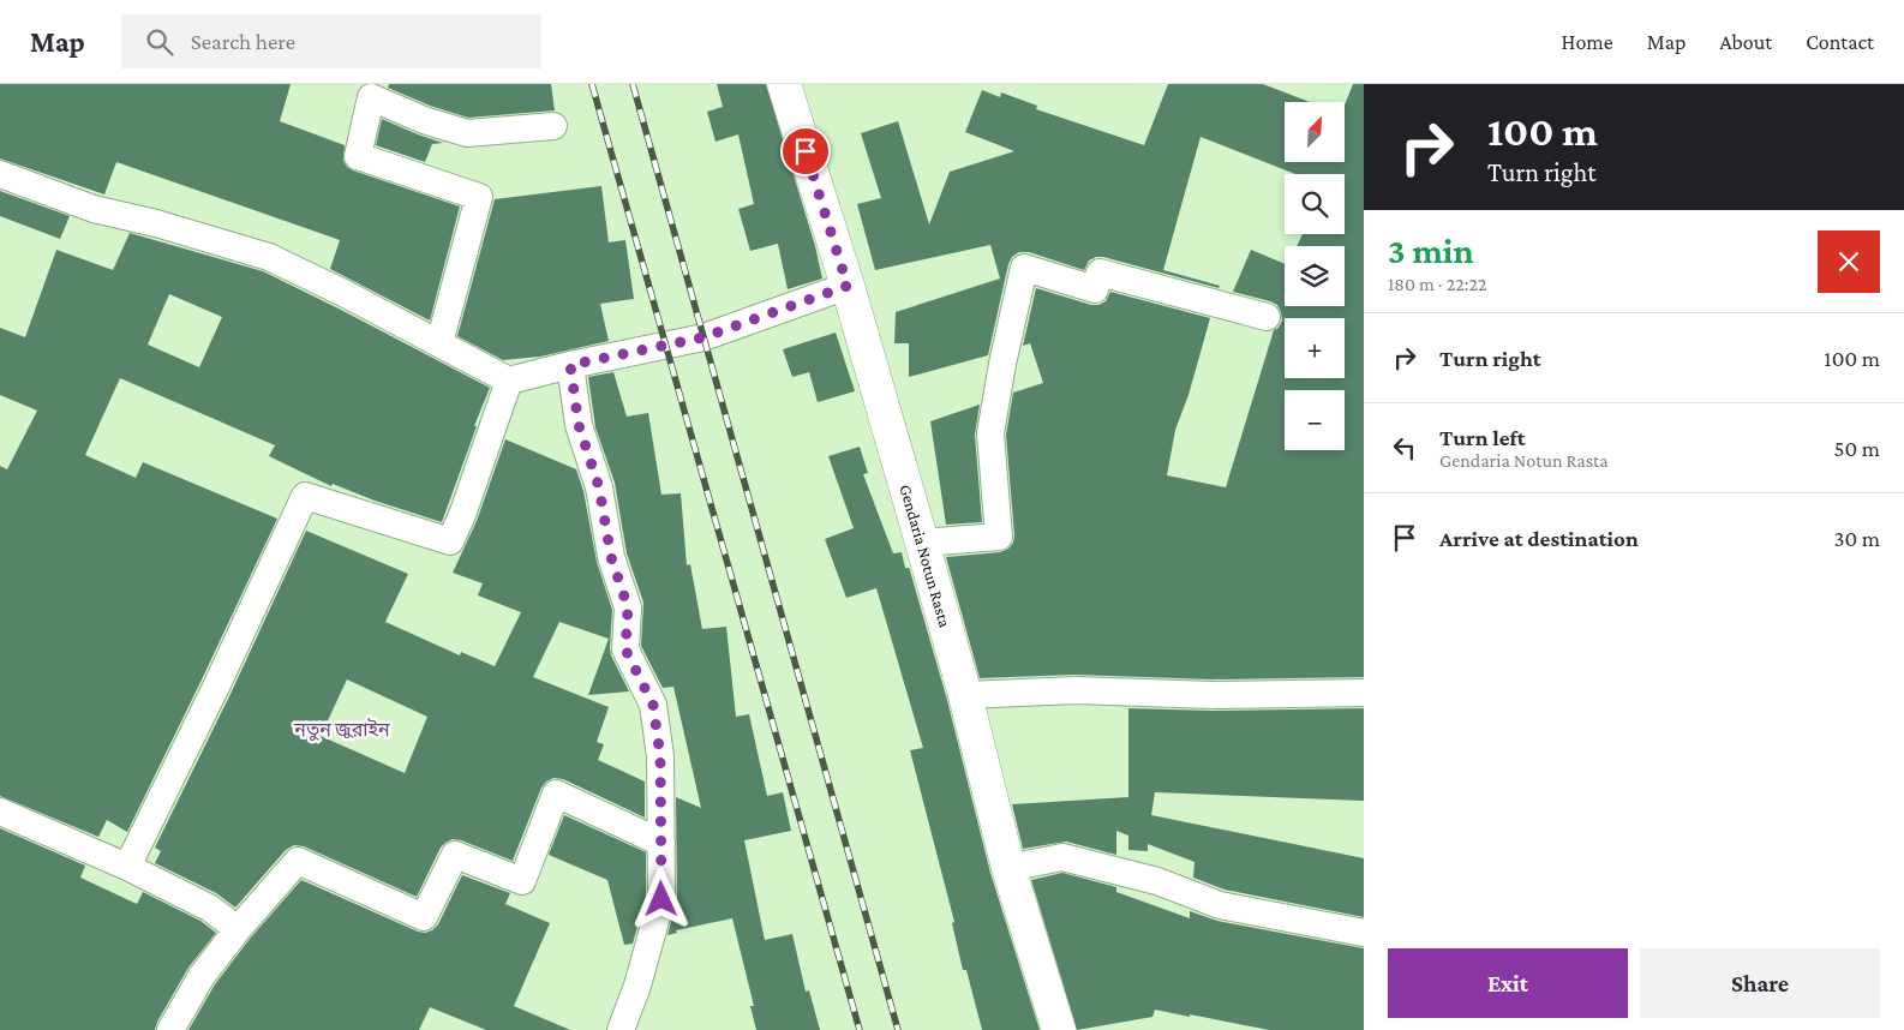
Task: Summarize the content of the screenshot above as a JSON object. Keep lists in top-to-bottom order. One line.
{"streets":{"main road":["Gendaria Notun Rasta"]},"districts":["নতুন জুরাইন"],"north":"top right","page":{"header":"Map","search":"Search here","nav":["Home","Map","About","Contact"],"turn":["100 m","Turn right"],"map_buttons":["+","−"],"heading":["3 min","180 m · 22:22"],"list":[{"name":"Turn right","value":"100 m"},{"name":"Turn left","note":"Gendaria Notun Rasta","value":"50 m"},{"name":"Arrive at destination","value":"30 m"}],"buttons":["Exit","Share"]}}
